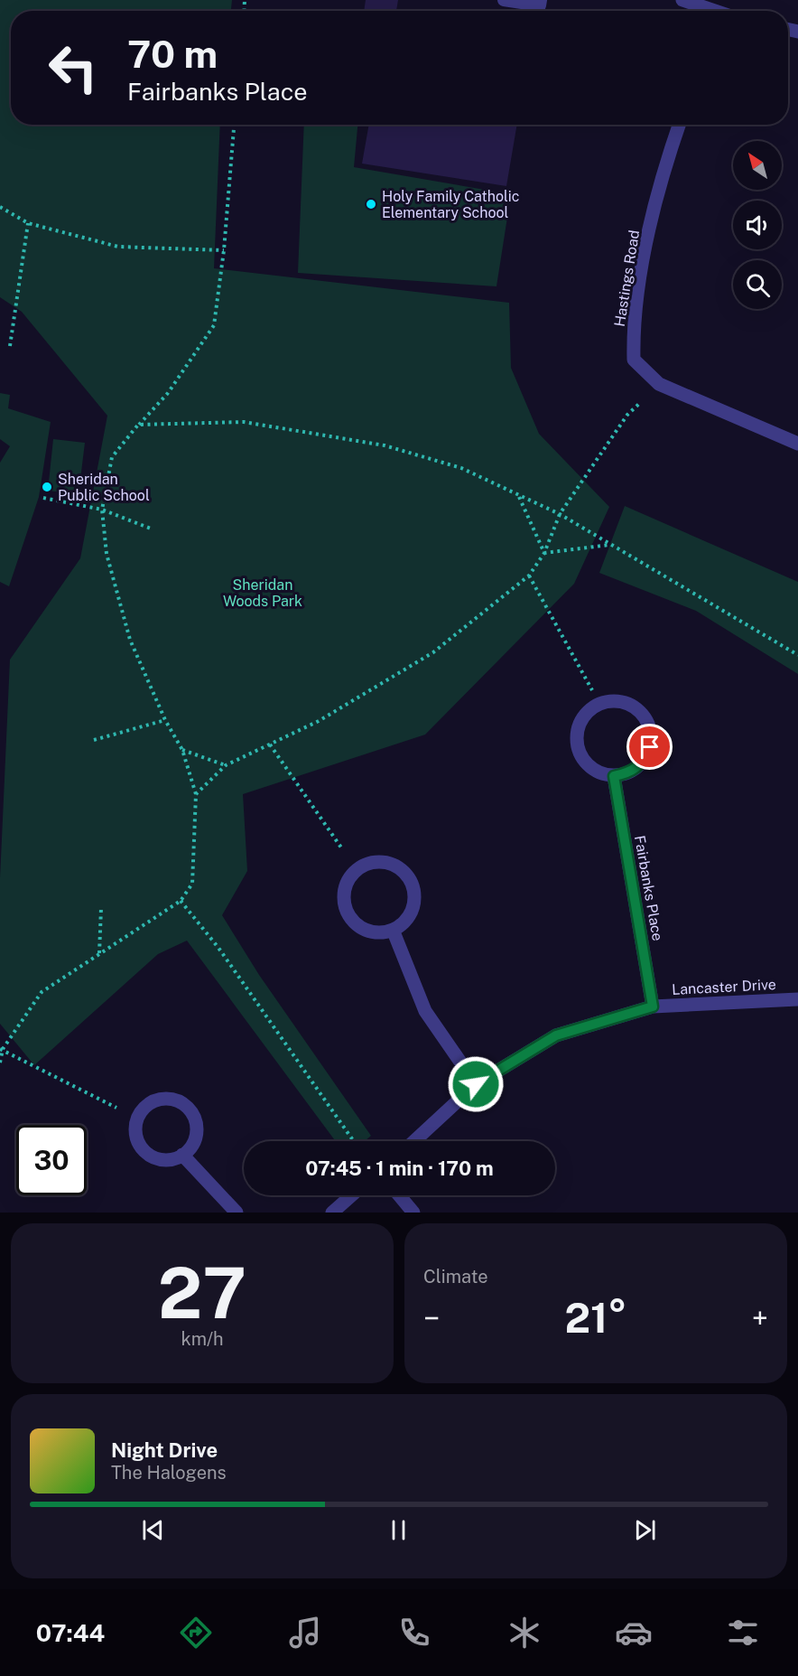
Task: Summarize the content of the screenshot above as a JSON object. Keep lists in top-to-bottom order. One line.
{"streets":{"street":["Hastings Road","Fairbanks Place","Lancaster Drive"]},"crossings":[["Fairbanks Place","Lancaster Drive"]],"parks":["Sheridan Woods Park"],"places":["Holy Family Catholic Elementary School","Sheridan Public School"],"north":"top left","page":{"turn":["70 m","Fairbanks Place"],"limit":"30","trip":"07:45 · 1 min · 170 m","tile":[["27","km/h"],"Climate"],"heat":["−","21°","+"],"song":["Night Drive","The Halogens"],"tabs":"07:44"}}
